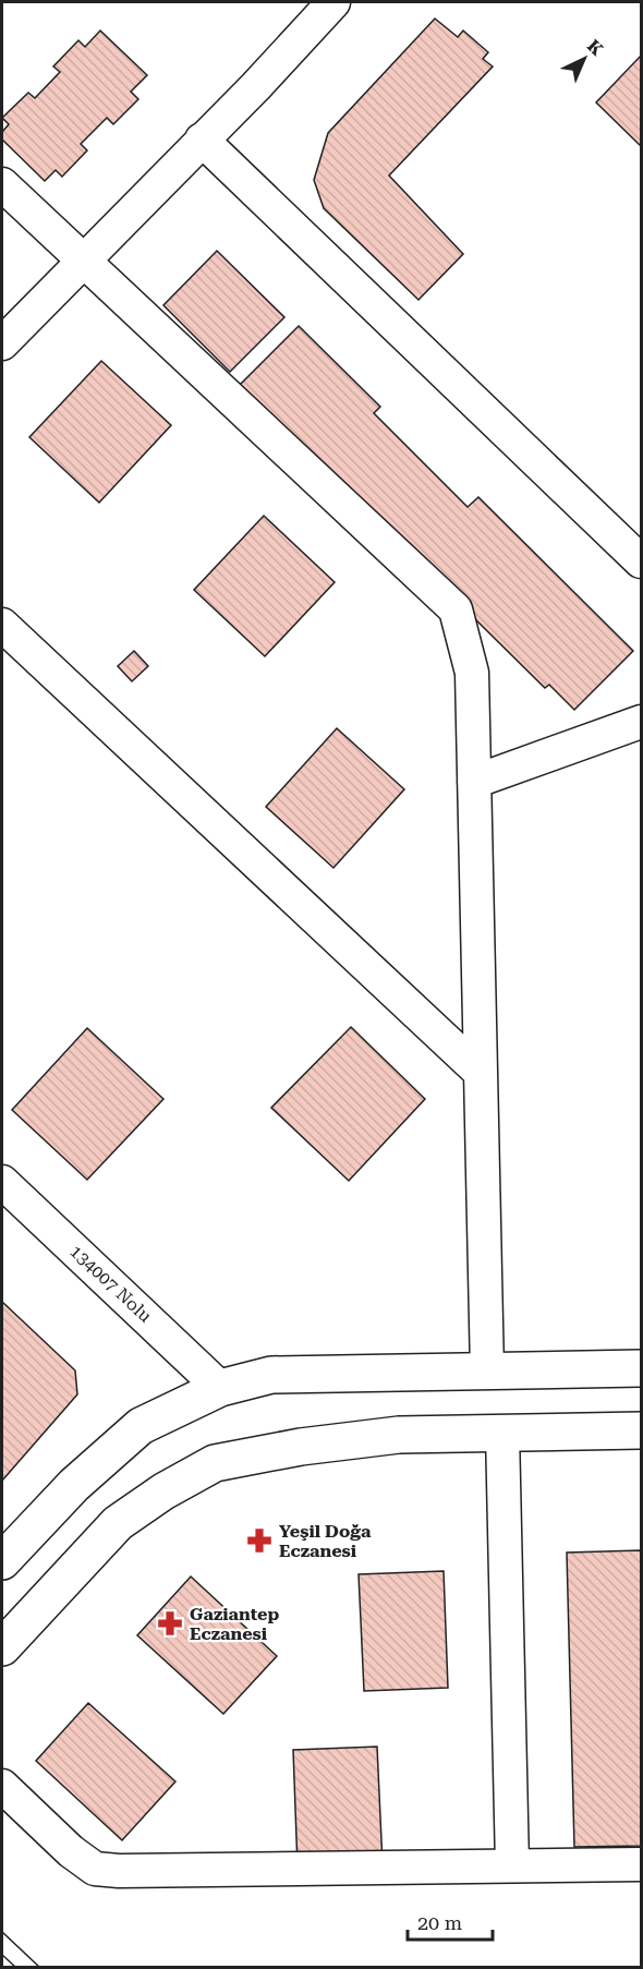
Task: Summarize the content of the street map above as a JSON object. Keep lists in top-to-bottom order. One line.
{"streets":{"street":["134007 Nolu"]},"places":{"pharmacy":["Yeşil Doğa Eczanesi","Gaziantep Eczanesi"]},"scale_bar":"20 m","north":"top right"}
